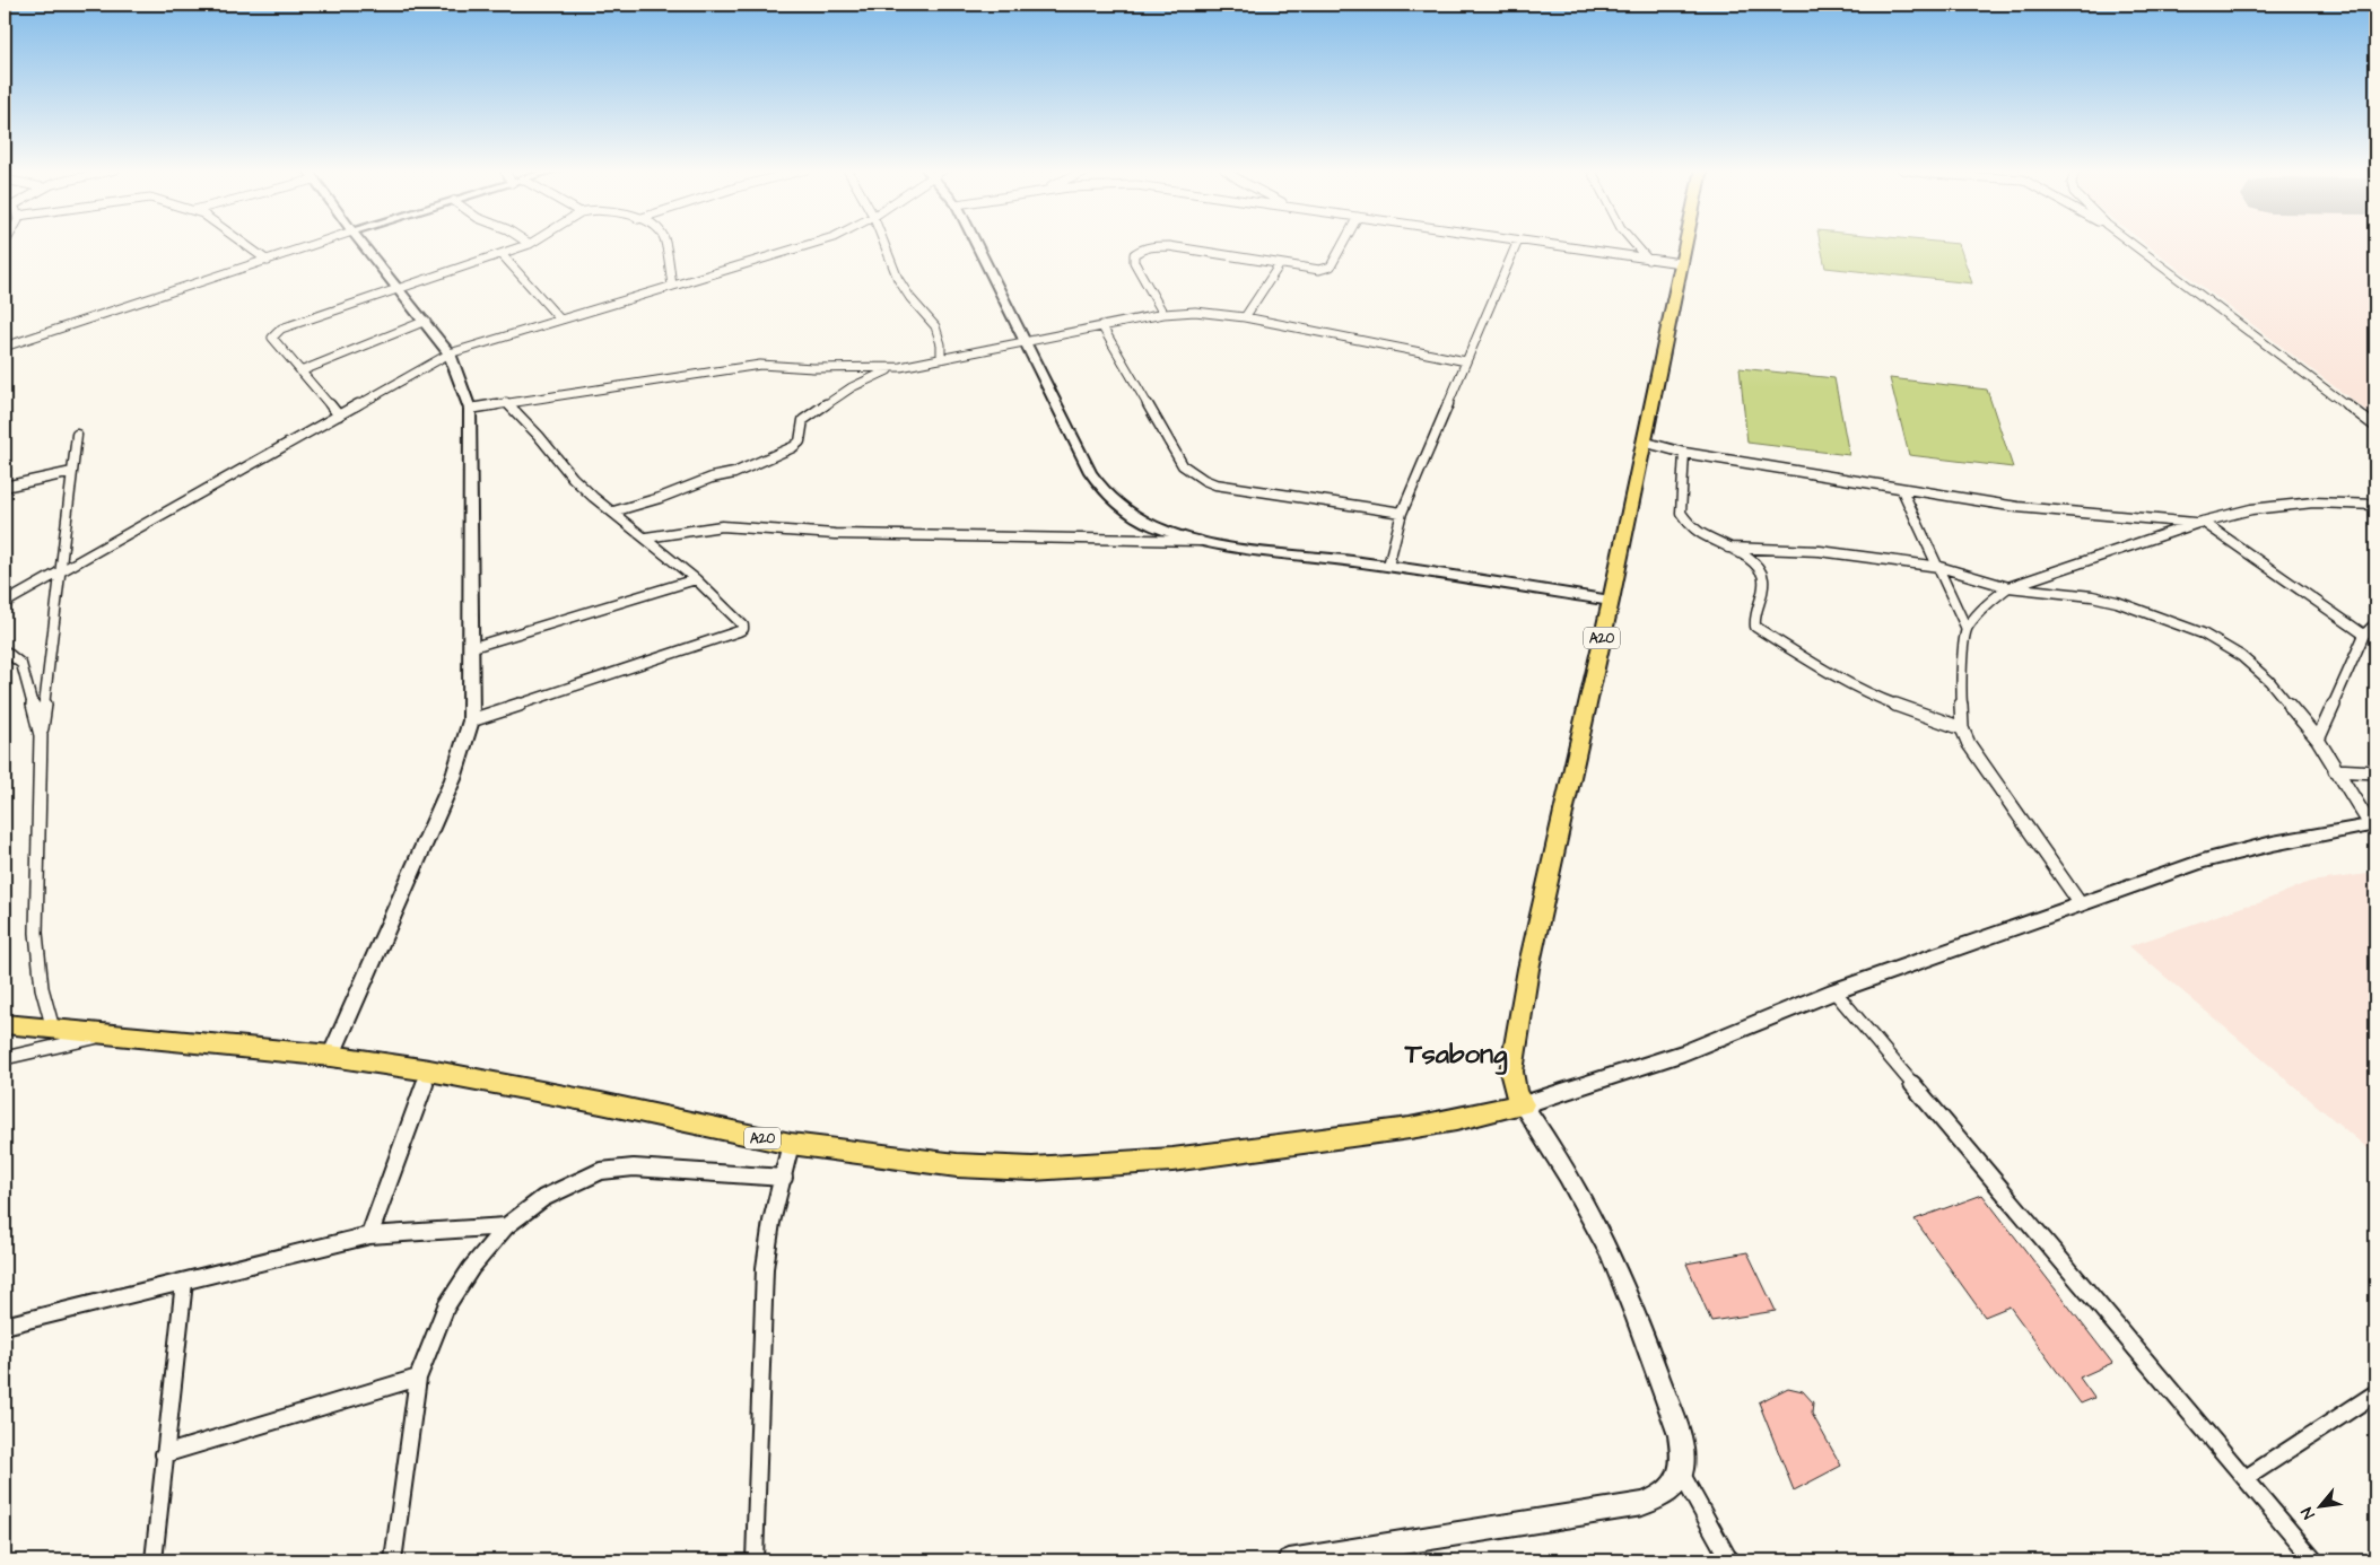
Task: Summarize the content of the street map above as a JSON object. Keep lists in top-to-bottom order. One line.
{"streets":{"main road":["A20"]},"districts":["Tsabong"],"north":"bottom left"}
